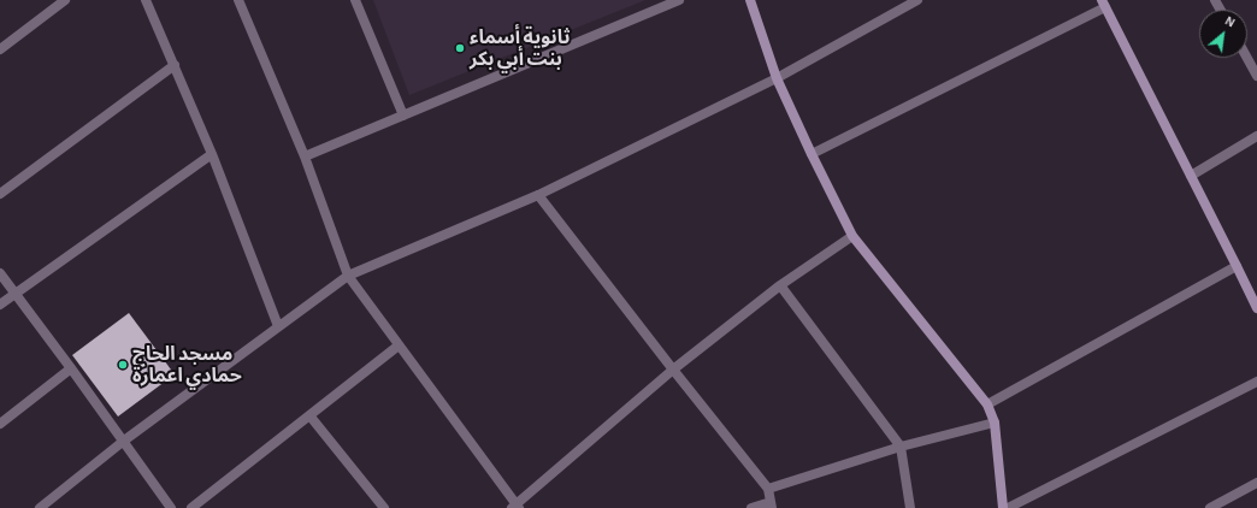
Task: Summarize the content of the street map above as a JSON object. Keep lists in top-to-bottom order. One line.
{"places":["ثانوية أسماء بنت أبي بكر","مسجد الحاج حمادي اعمارة"],"north":"top right"}
